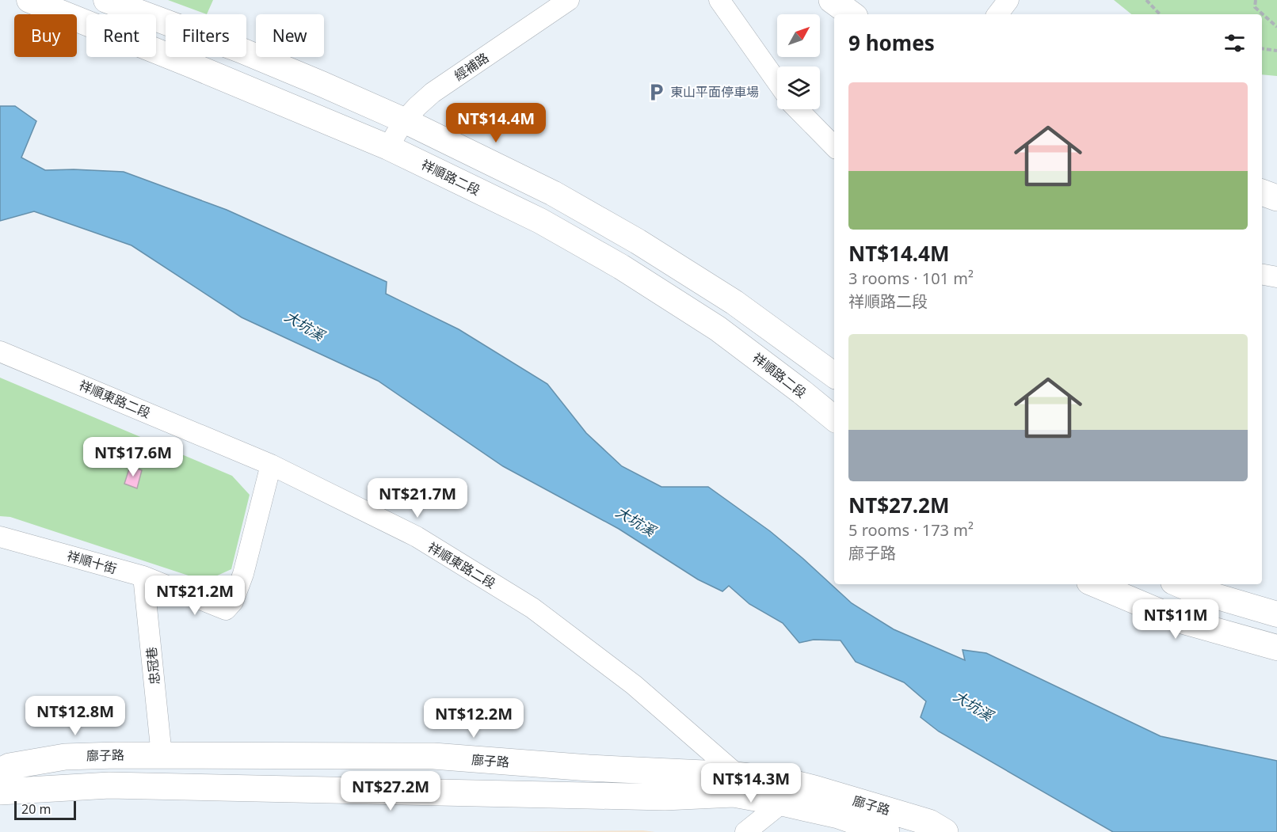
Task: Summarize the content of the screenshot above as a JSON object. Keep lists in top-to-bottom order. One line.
{"streets":{"main road":["廍子路"],"street":["經補路","祥順路二段","祥順東路二段","祥順十街","忠冠巷"]},"crossings":[["經補路","祥順路二段"],["祥順東路二段","祥順十街"],["祥順東路二段","廍子路"],["祥順十街","忠冠巷"],["忠冠巷","廍子路"]],"water":["大坑溪"],"places":{"parking":["東山平面停車場"]},"scale_bar":"20 m","north":"top right","page":{"chip":["Buy","Rent","Filters","New"],"heading":"9 homes","list":[{"name":"NT$14.4M","note":"3 rooms · 101 m² · 祥順路二段"},{"name":"NT$27.2M","note":"5 rooms · 173 m² · 廍子路"}],"price":["NT$14.4M","NT$17.6M","NT$21.7M","NT$21.2M","NT$11M","NT$12.8M","NT$12.2M","NT$14.3M","NT$27.2M"],"scale":"20 m"}}
